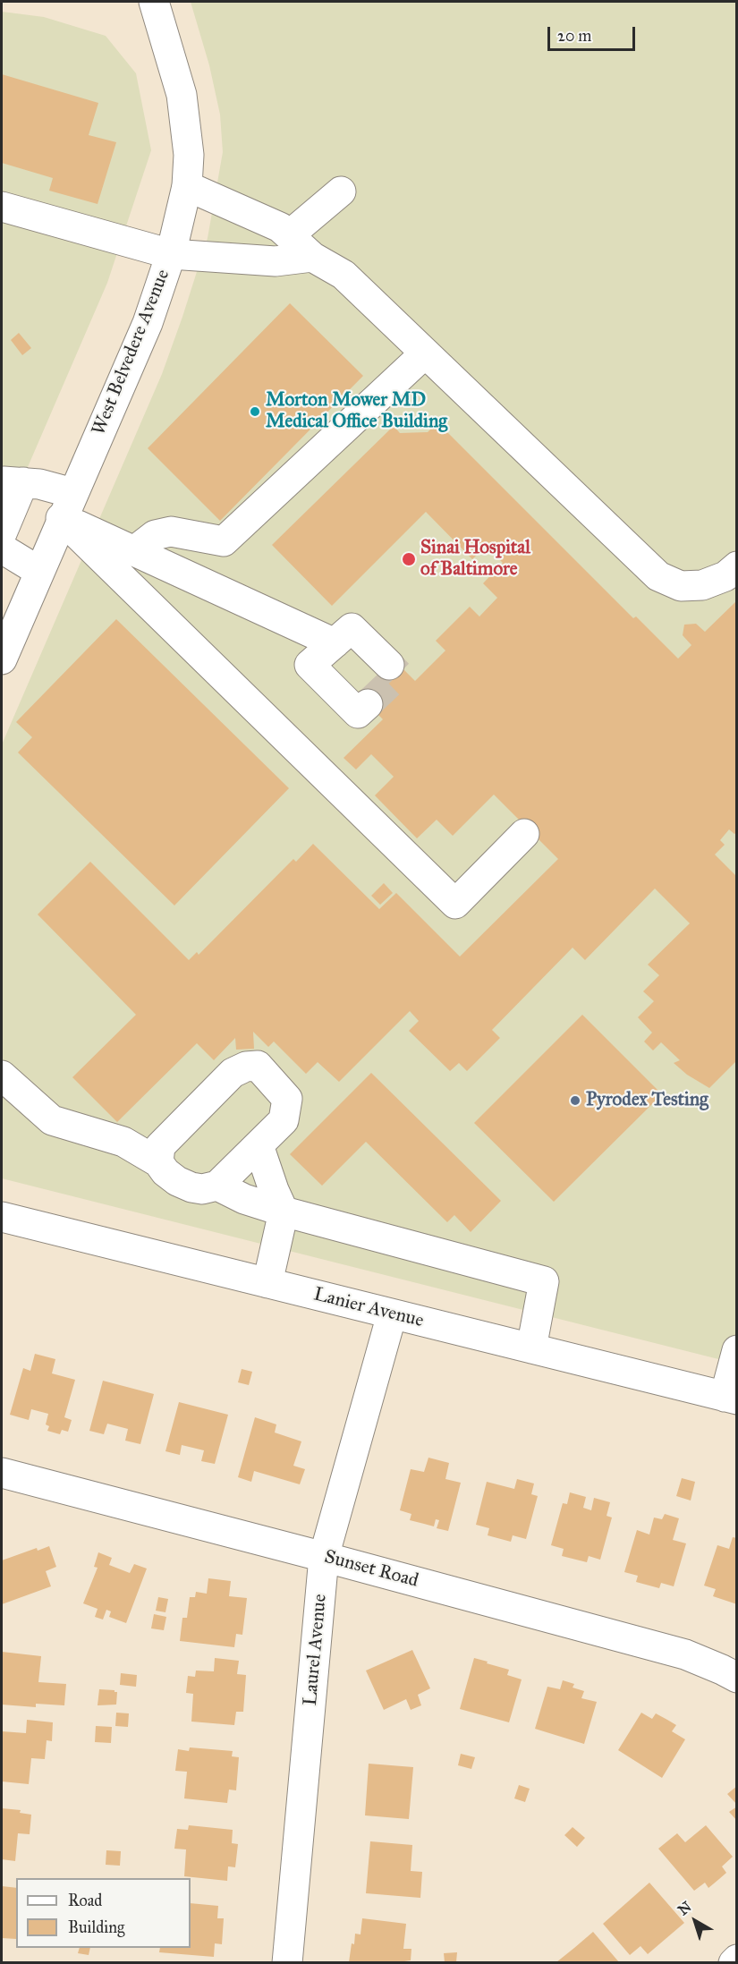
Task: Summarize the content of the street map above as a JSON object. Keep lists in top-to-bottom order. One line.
{"streets":{"street":["West Belvedere Avenue","Lanier Avenue","Sunset Road","Laurel Avenue"]},"crossings":[["Lanier Avenue","Laurel Avenue"],["Sunset Road","Laurel Avenue"]],"places":["Morton Mower MD Medical Office Building","Sinai Hospital of Baltimore","Pyrodex Testing"],"legend":["Road","Building"],"scale_bar":"20 m","north":"top left"}
